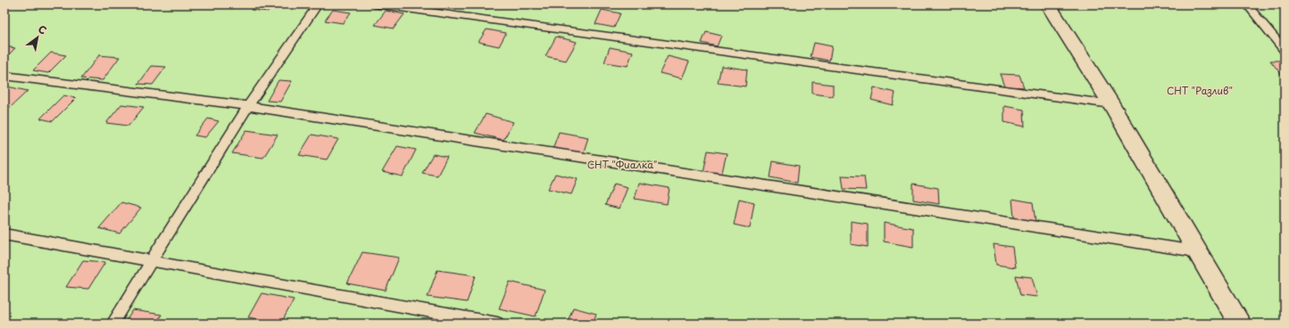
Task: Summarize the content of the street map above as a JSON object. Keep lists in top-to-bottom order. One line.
{"parks":["СНТ \"Разлив\"","СНТ \"Фиалка\""],"north":"top right"}
